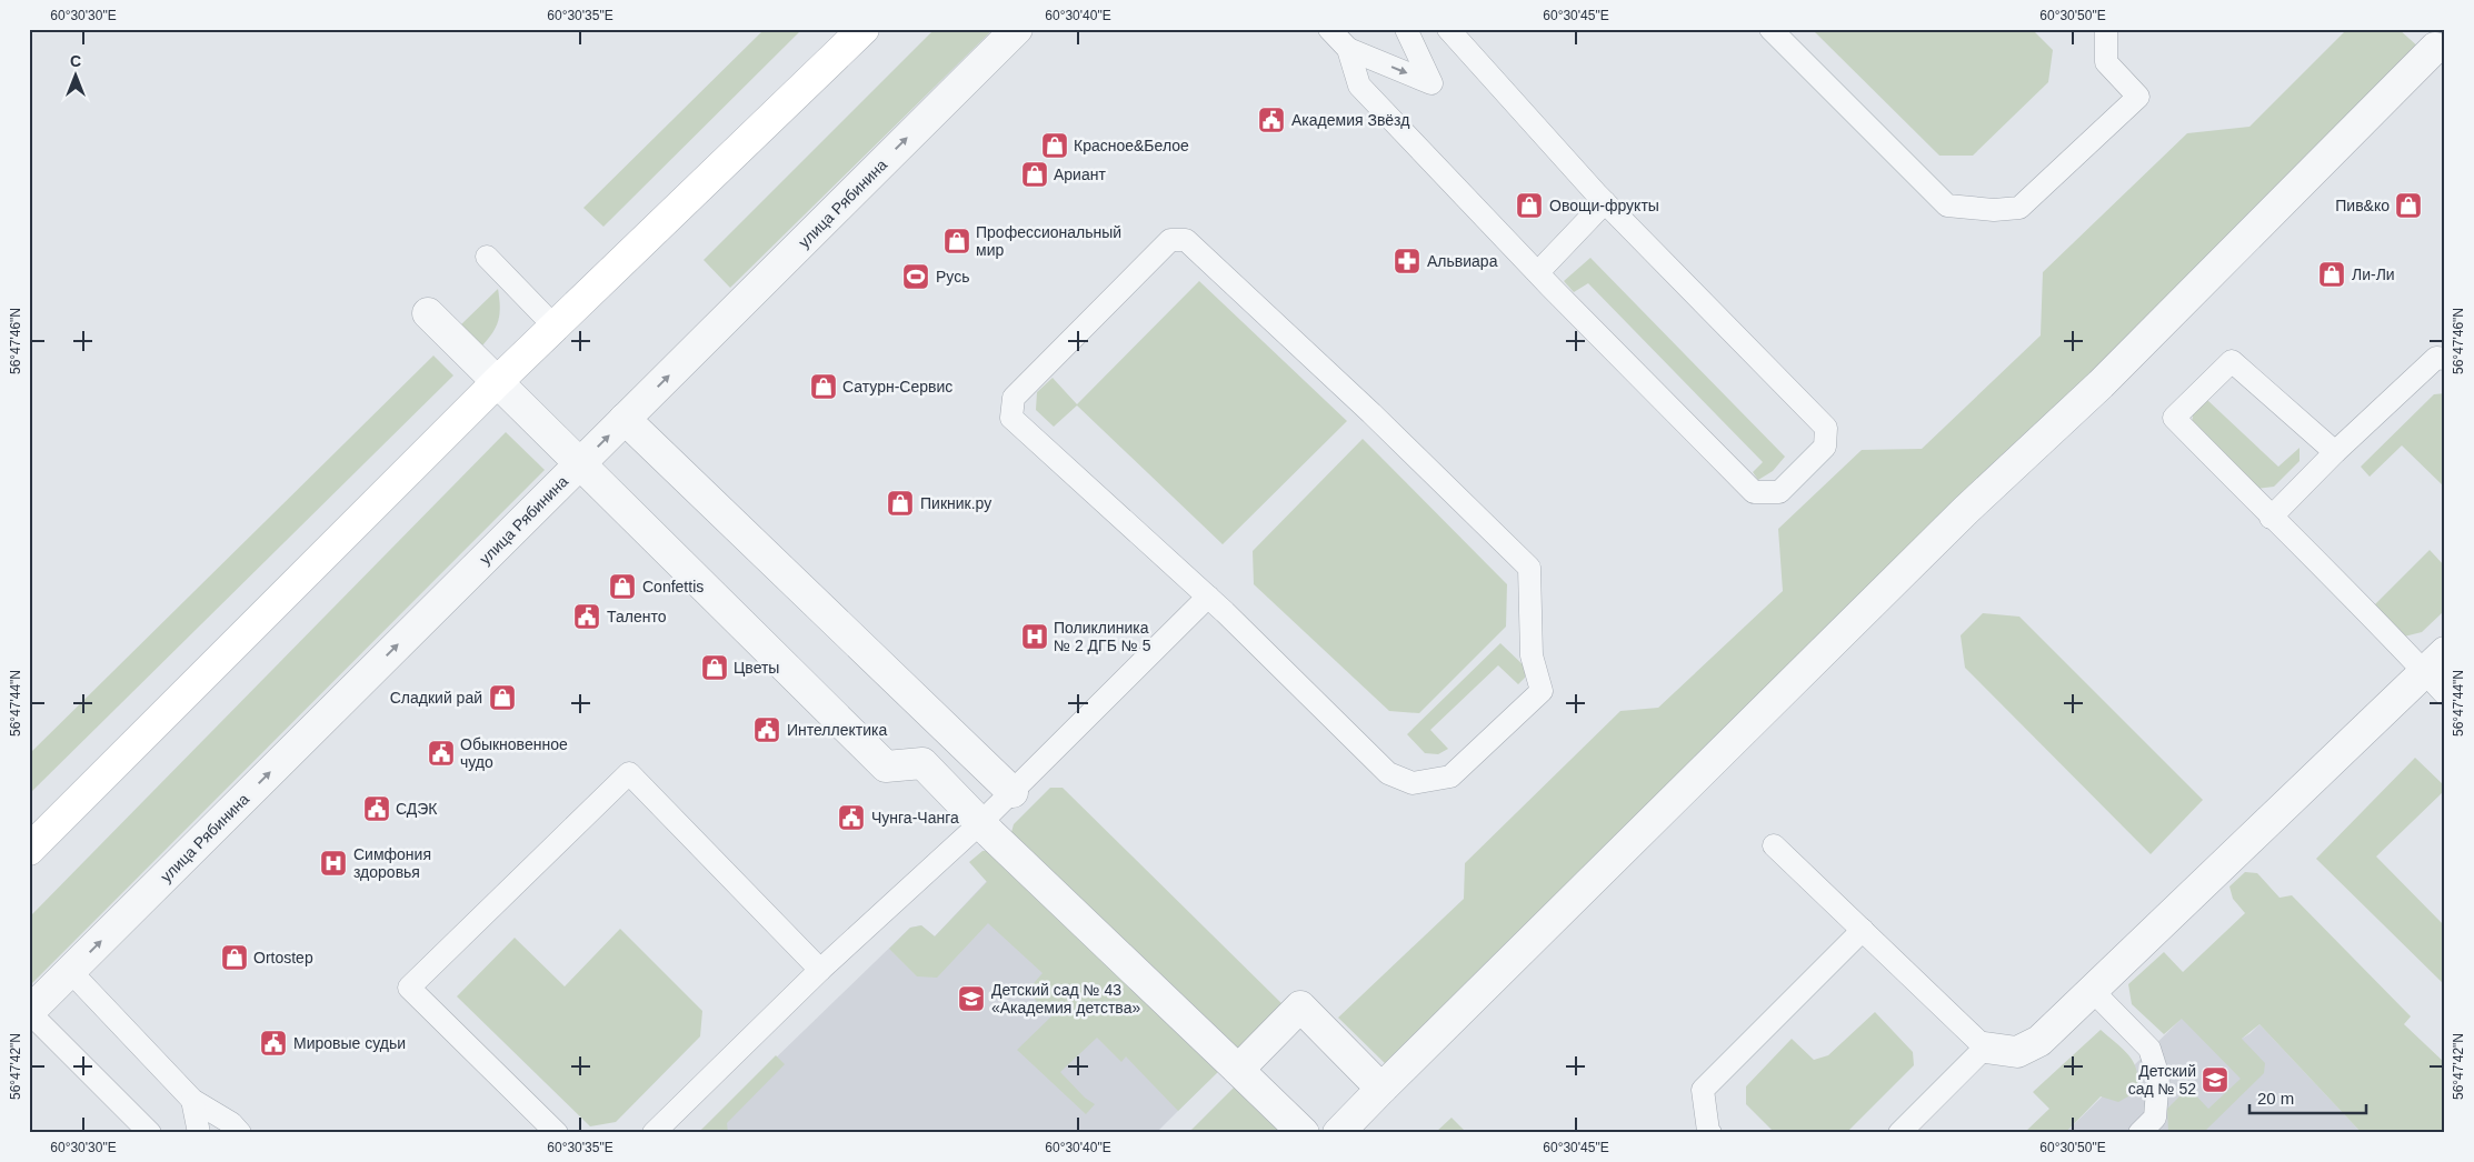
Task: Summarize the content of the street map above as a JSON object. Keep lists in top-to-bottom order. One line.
{"streets":{"street":["улица Рябинина"]},"places":{"public building":["Академия Звёзд","Таленто","Интеллектика","Обыкновенное чудо","СДЭК","Чунга-Чанга","Мировые судьи"],"shop":["Красное&Белое","Ариант","Овощи-фрукты","Пив&ко","Профессиональный мир","Ли-Ли","Сатурн-Сервис","Пикник.ру","Confettis","Цветы","Сладкий рай","Ortostep"],"pharmacy":["Альвиара"],"sports":["Русь"],"hospital":["Поликлиника № 2 ДГБ № 5","Симфония здоровья"],"school or university":["Детский сад № 43 «Академия детства»","Детский сад № 52"]},"scale_bar":"20 m","north":"top","coordinates":["60°30'30\"E","60°30'35\"E","60°30'40\"E","60°30'45\"E","60°30'50\"E","56°47'46\"N","56°47'44\"N","56°47'42\"N"]}
